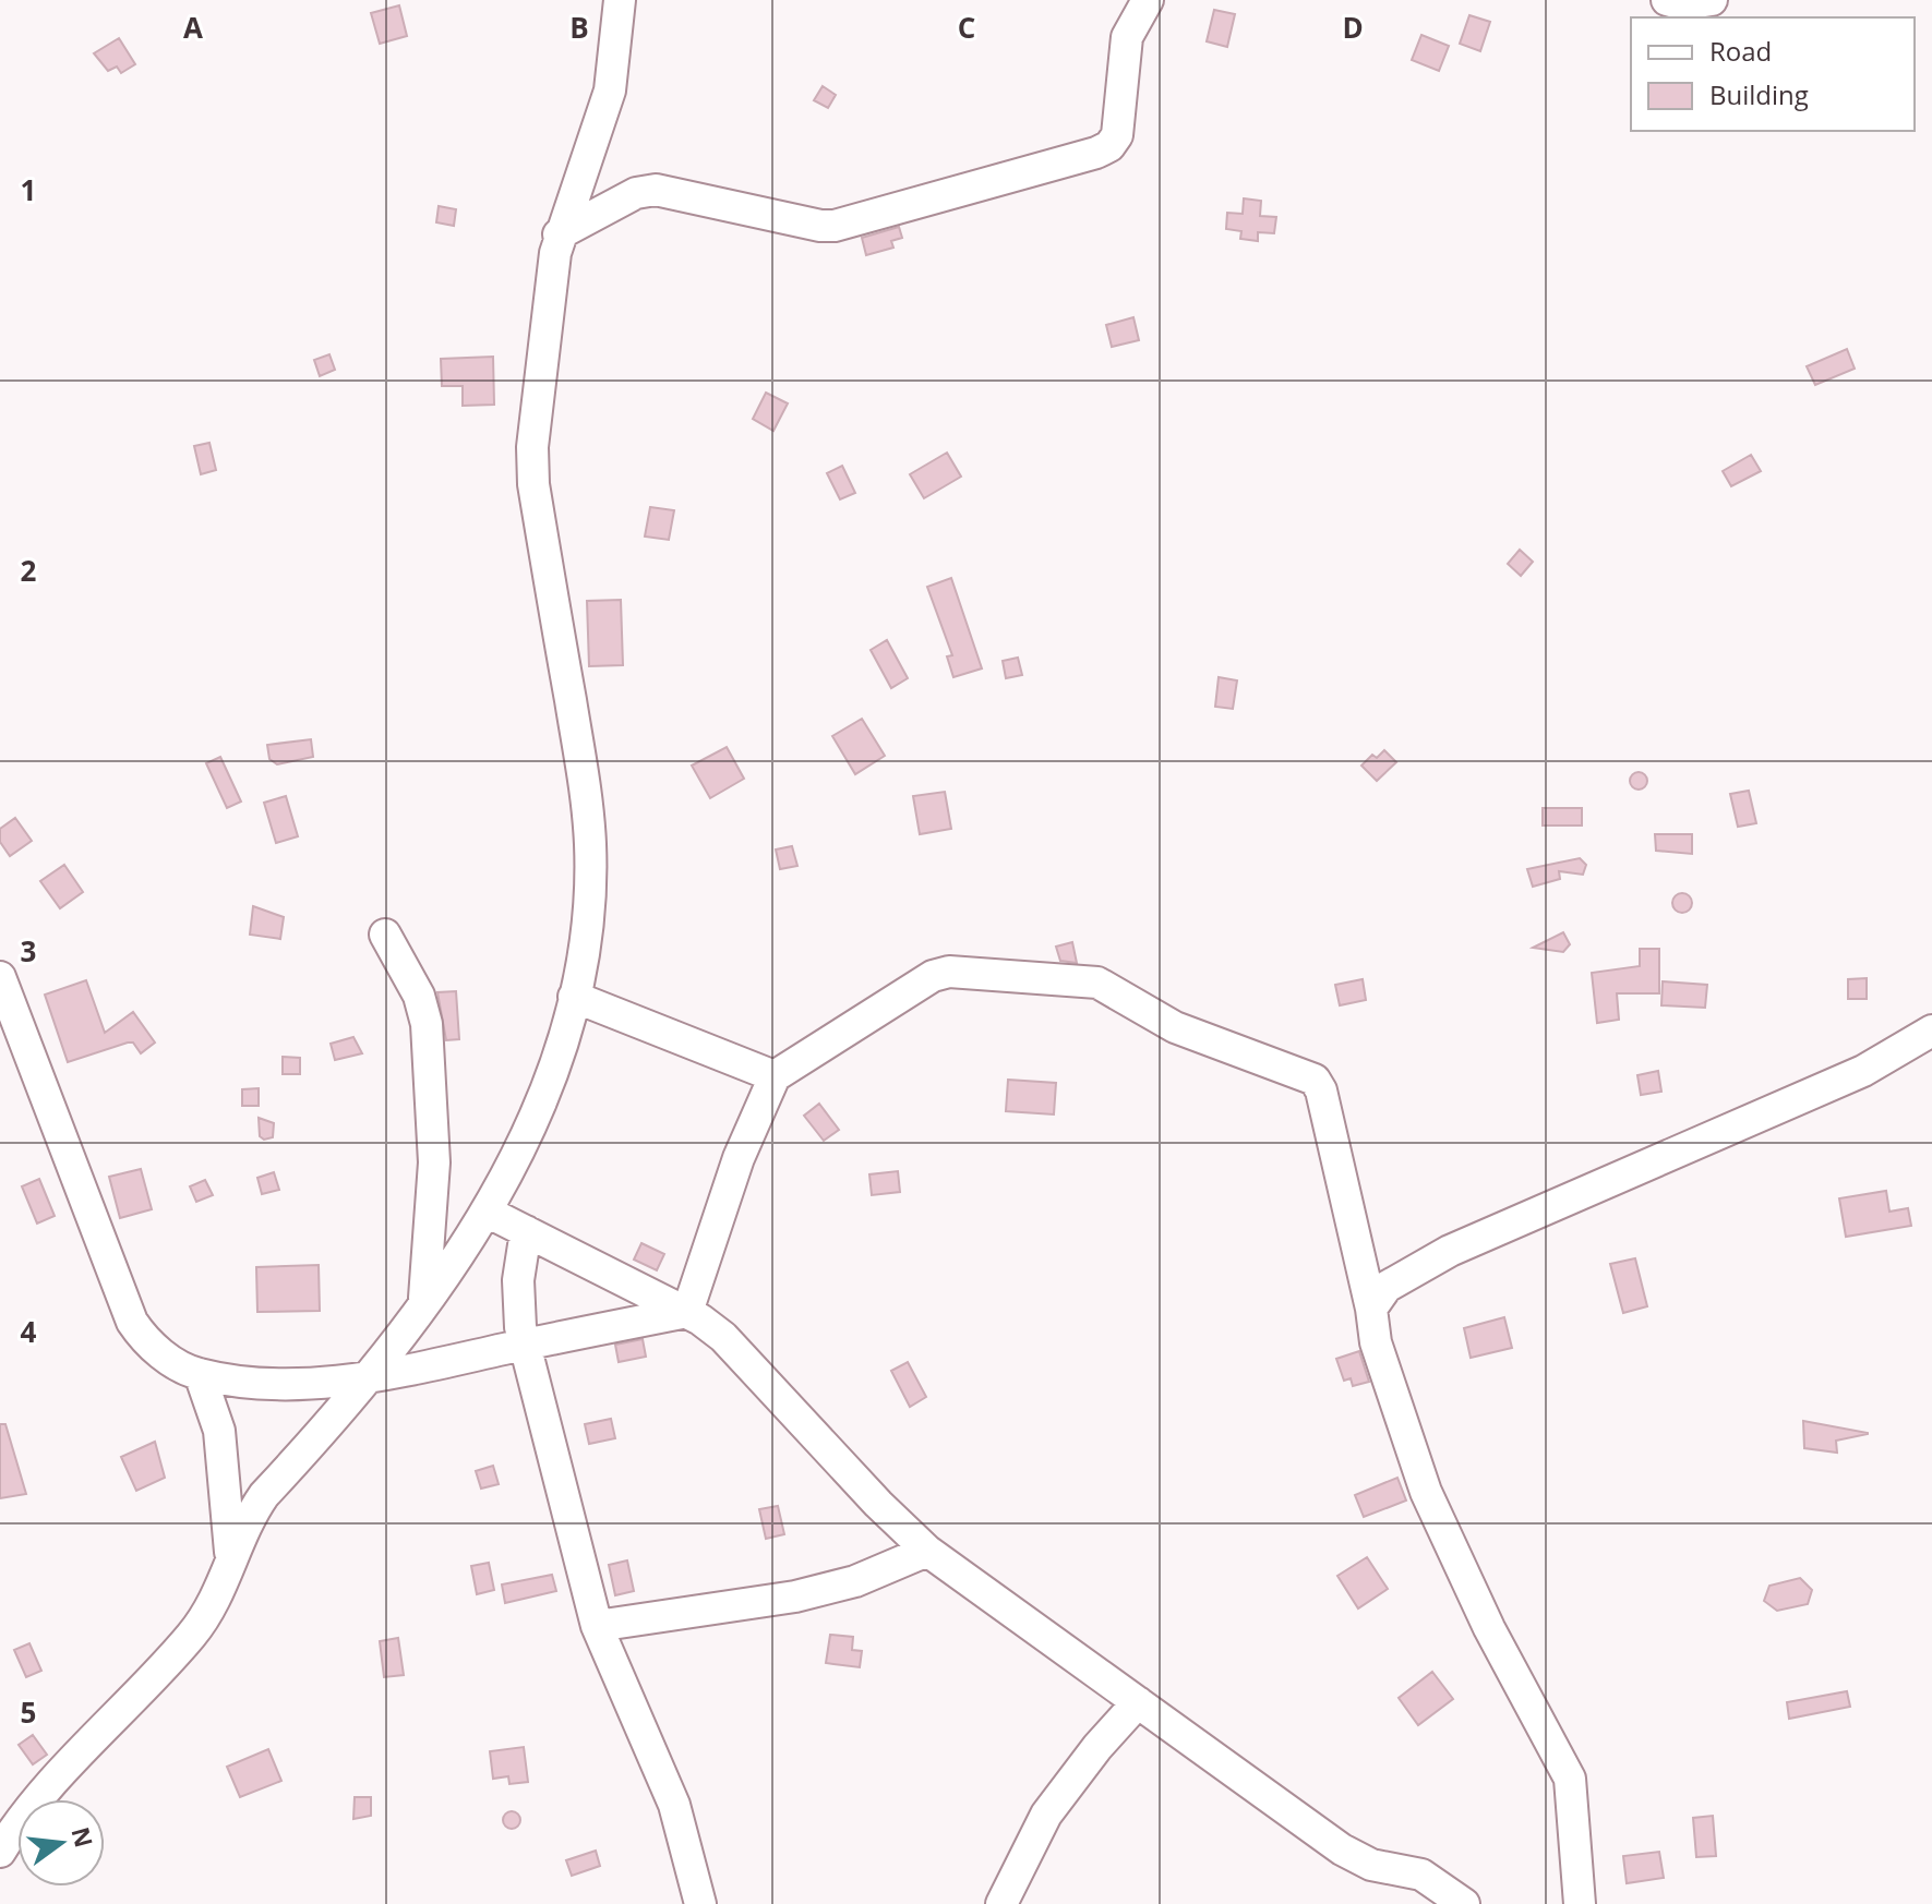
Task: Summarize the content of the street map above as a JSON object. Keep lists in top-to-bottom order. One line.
{"legend":["Road","Building"],"north":"right","grid":{"columns":["A","B","C","D"],"rows":["1","2","3","4","5"]}}
